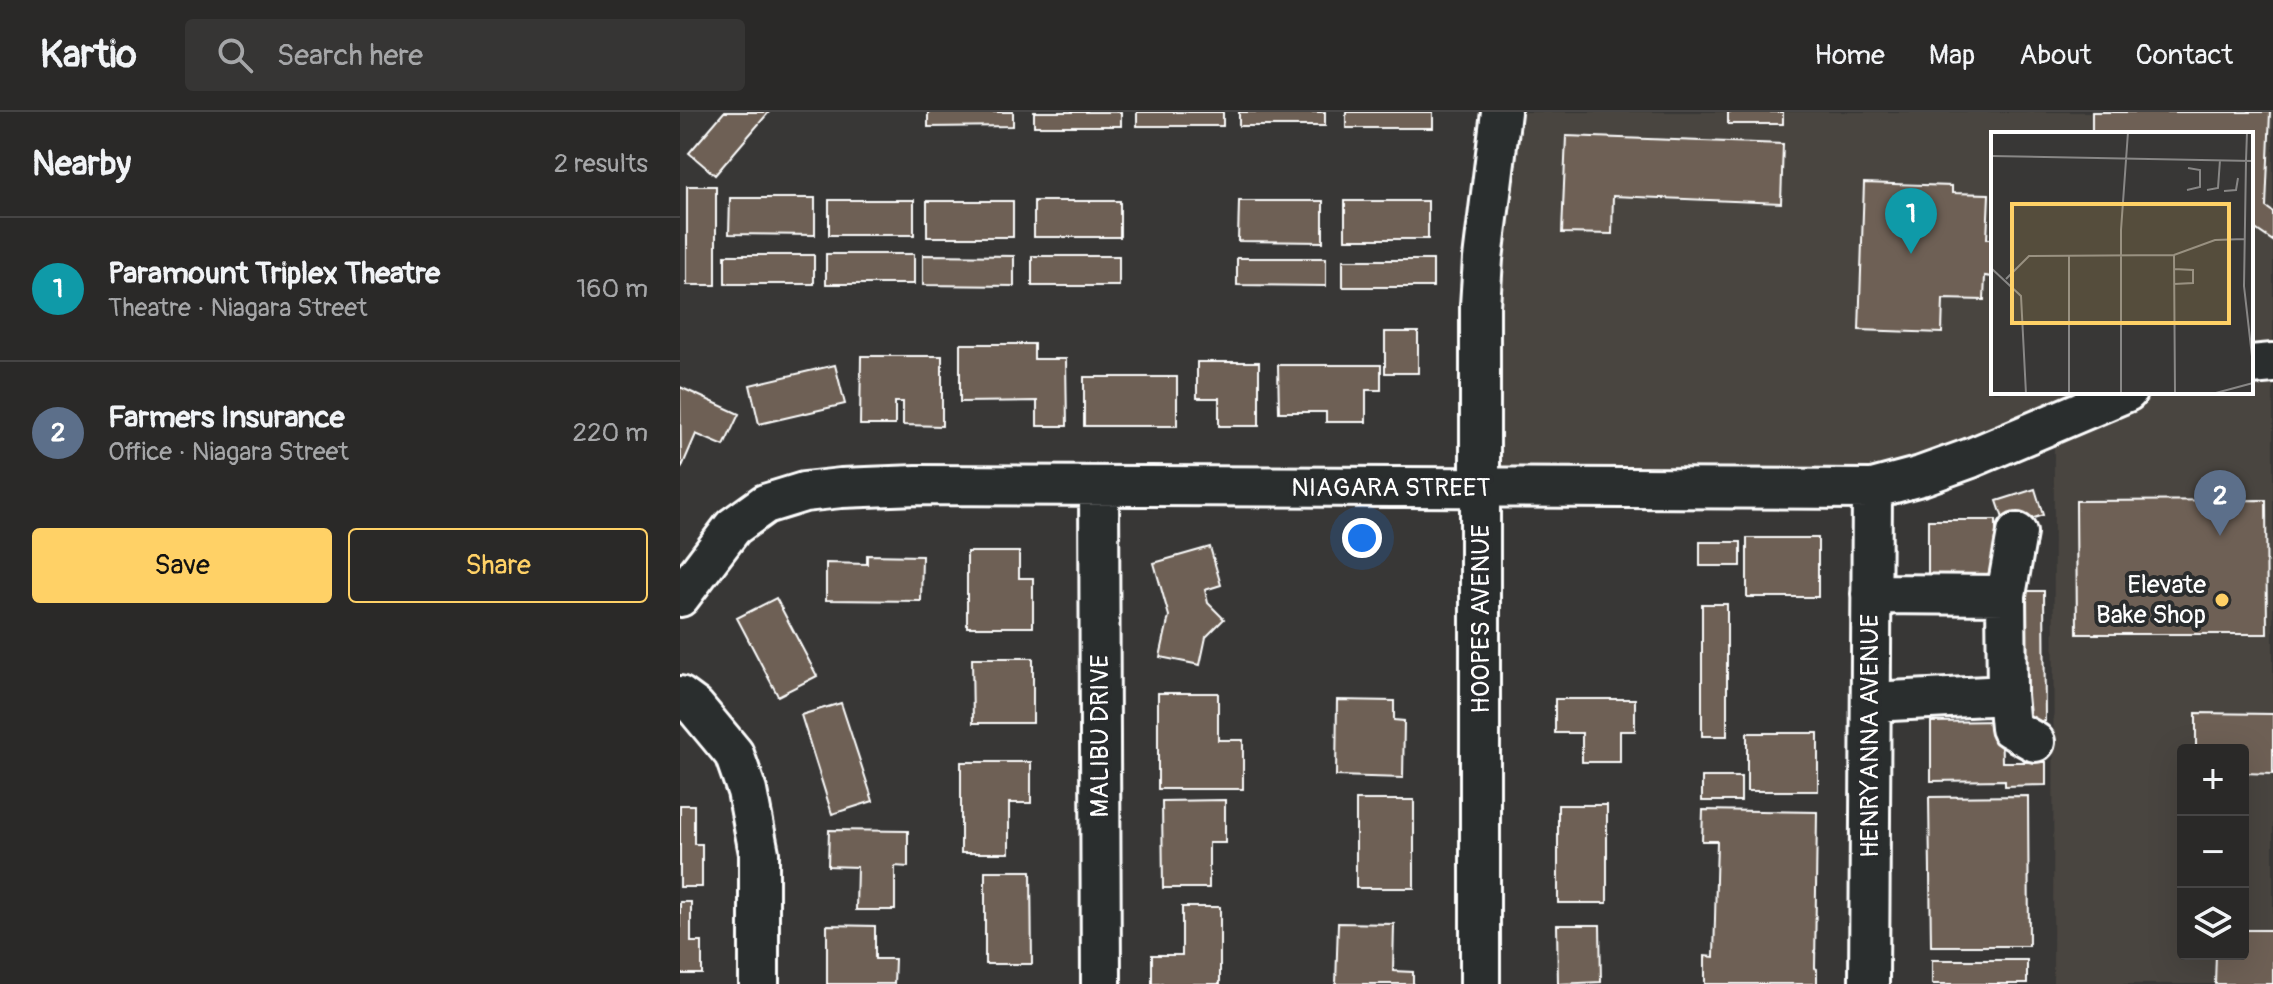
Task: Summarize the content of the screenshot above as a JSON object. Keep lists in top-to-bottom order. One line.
{"streets":{"street":["NIAGARA STREET","HOOPES AVENUE","MALIBU DRIVE","HENRYANNA AVENUE"]},"crossings":[["NIAGARA STREET","HOOPES AVENUE"],["NIAGARA STREET","MALIBU DRIVE"],["NIAGARA STREET","HENRYANNA AVENUE"]],"places":["Elevate Bake Shop"],"page":{"header":"Kartio","search":"Search here","nav":["Home","Map","About","Contact"],"heading":["Nearby","2 results"],"pins":["1","2"],"list":[{"mark":"1","name":"Paramount Triplex Theatre","note":"Theatre · Niagara Street","value":"160 m"},{"mark":"2","name":"Farmers Insurance","note":"Office · Niagara Street","value":"220 m"}],"buttons":["Save","Share"],"map_buttons":["+","−"]}}
